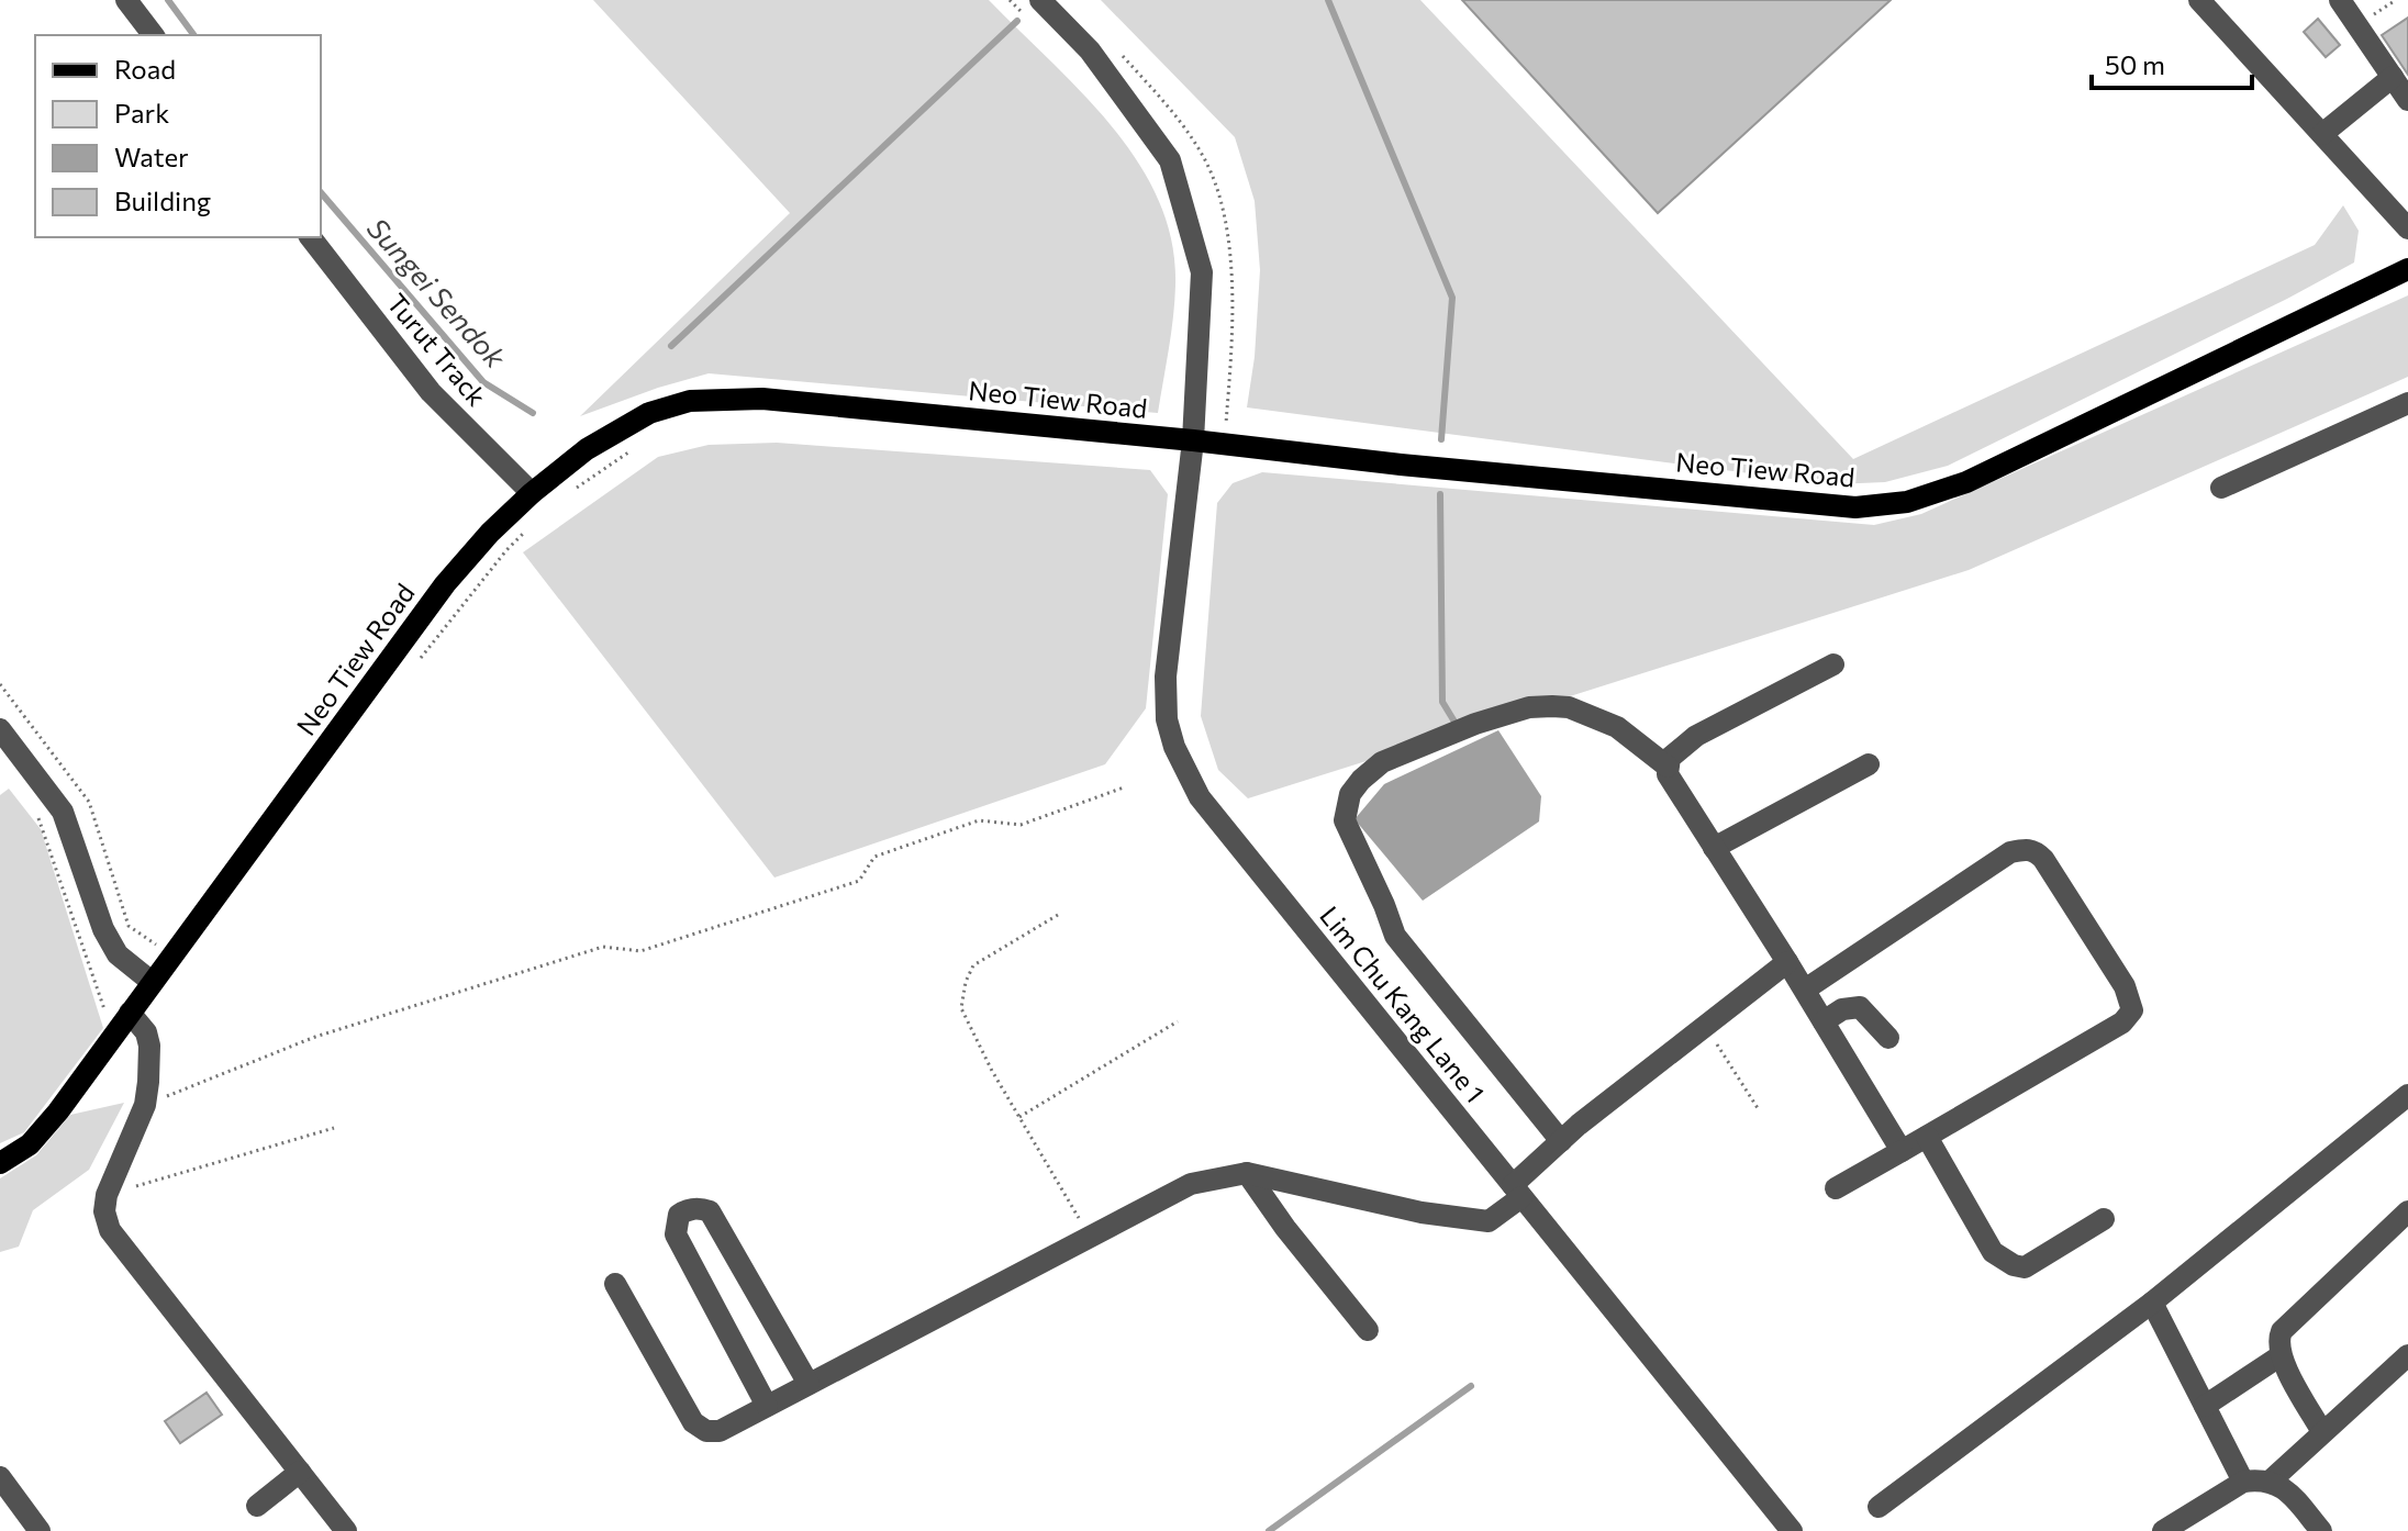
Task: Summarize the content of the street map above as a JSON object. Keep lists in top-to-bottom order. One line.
{"streets":{"main road":["Neo Tiew Road"],"street":["Turut Track","Lim Chu Kang Lane 1"]},"crossings":[["Turut Track","Neo Tiew Road"],["Neo Tiew Road","Lim Chu Kang Lane 1"]],"water":["Sungei Sendok"],"legend":["Road","Park","Water","Building"],"scale_bar":"50 m"}
